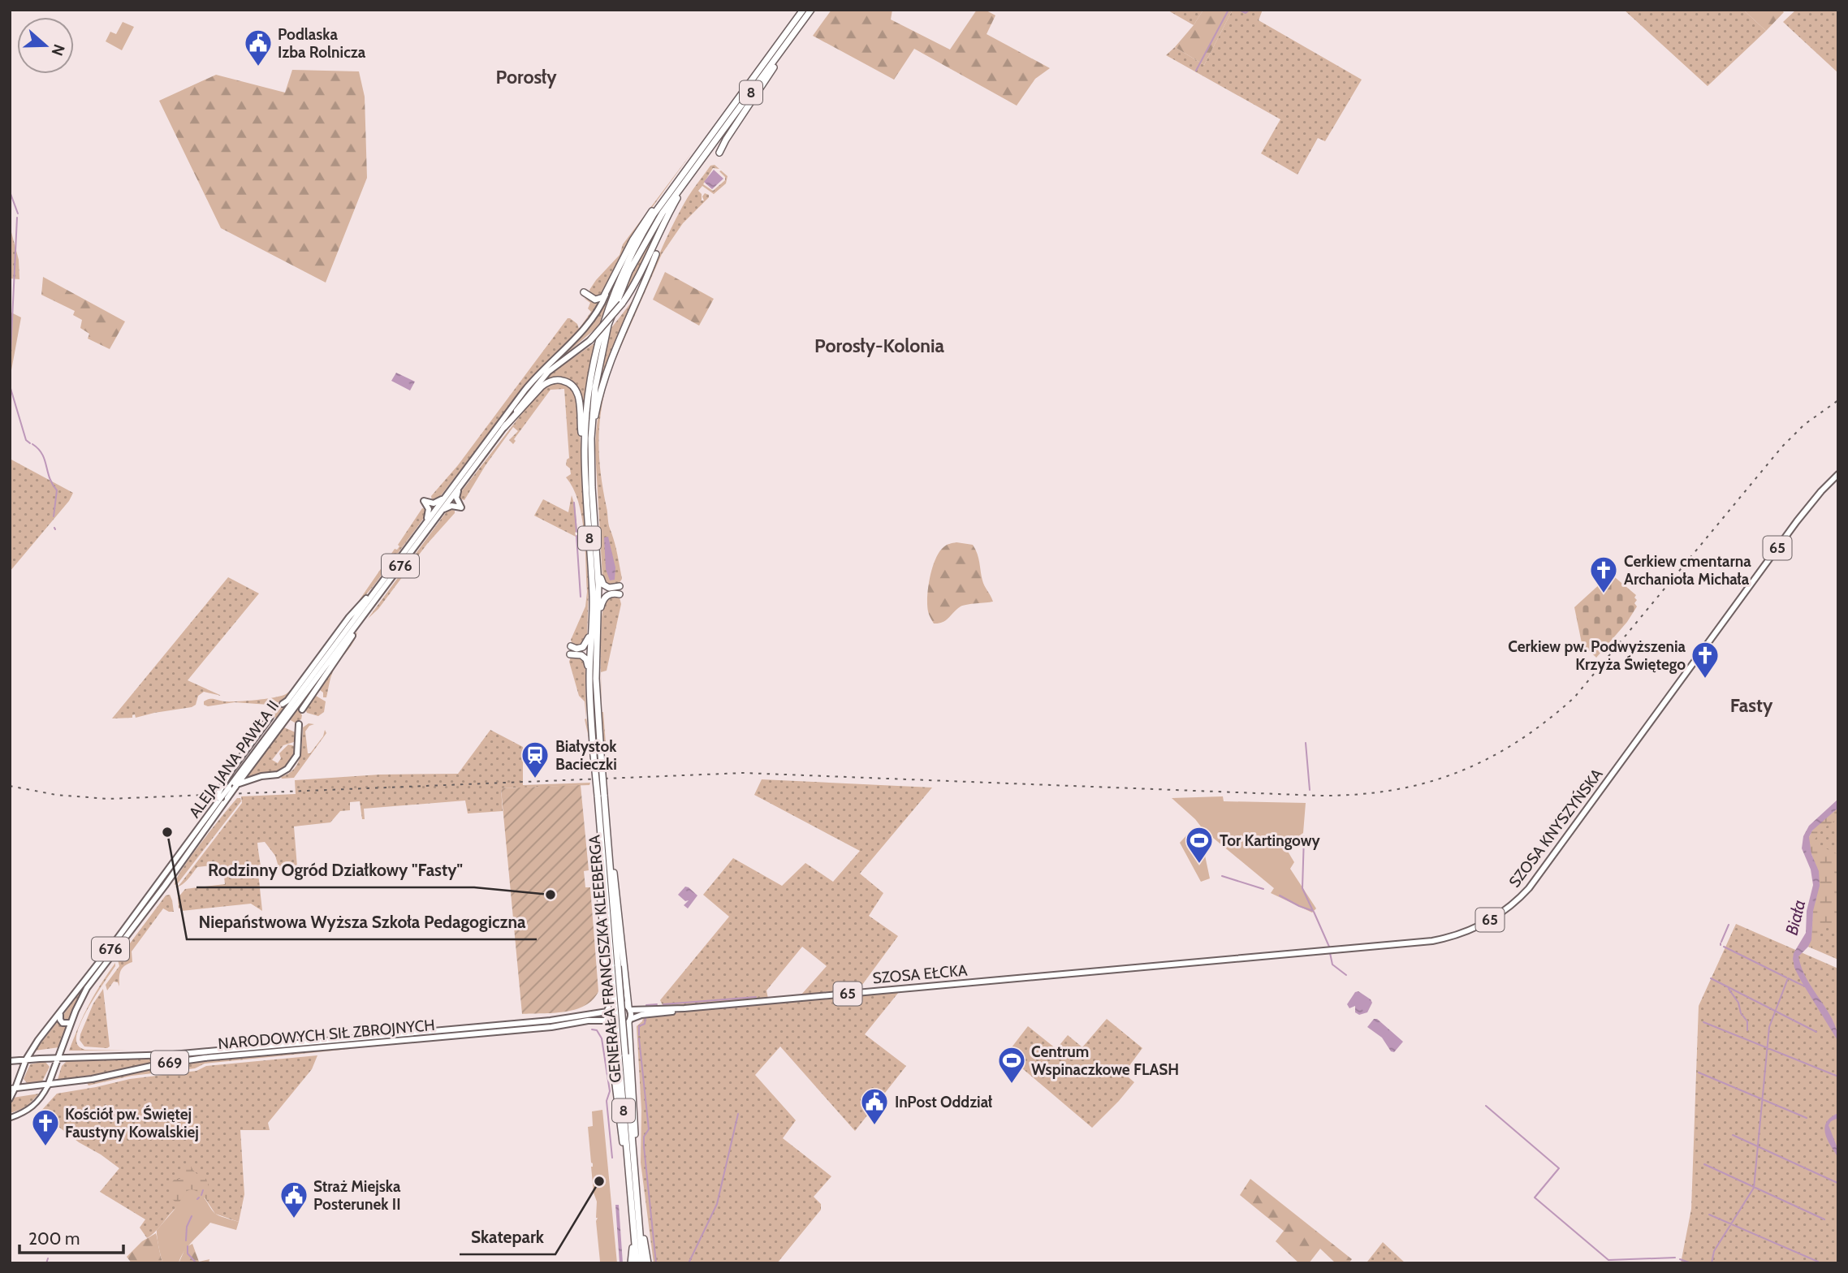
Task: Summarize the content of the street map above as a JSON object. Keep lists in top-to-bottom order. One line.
{"streets":{"highway":["8","GENERAŁA FRANCISZKA KLEEBERGA"],"main road":["65","676","ALEJA JANA PAWŁA II","SZOSA KNYSZYŃSKA","SZOSA EŁCKA","NARODOWYCH SIŁ ZBROJNYCH","669"]},"crossings":[["8","GENERAŁA FRANCISZKA KLEEBERGA"],["65","SZOSA EŁCKA"],["65","NARODOWYCH SIŁ ZBROJNYCH"],["676","ALEJA JANA PAWŁA II"],["676","NARODOWYCH SIŁ ZBROJNYCH"],["676","669"],["ALEJA JANA PAWŁA II","NARODOWYCH SIŁ ZBROJNYCH"],["ALEJA JANA PAWŁA II","669"],["SZOSA KNYSZYŃSKA","SZOSA EŁCKA"],["SZOSA EŁCKA","NARODOWYCH SIŁ ZBROJNYCH"],["NARODOWYCH SIŁ ZBROJNYCH","669"]],"districts":["Porosły","Porosły-Kolonia","Fasty"],"water":["Biała"],"places":{"public building":["Podlaska Izba Rolnicza","InPost Oddział","Straż Miejska Posterunek II"],"church":["Cerkiew cmentarna Archanioła Michała","Cerkiew pw. Podwyższenia Krzyża Świętego","Kościół pw. Świętej Faustyny Kowalskiej"],"station":["Białystok Bacieczki"],"other":["Niepaństwowa Wyższa Szkoła Pedagogiczna","Rodzinny Ogród Działkowy \"Fasty\"","Skatepark"],"sports":["Tor Kartingowy","Centrum Wspinaczkowe FLASH"]},"scale_bar":"200 m","north":"right"}
